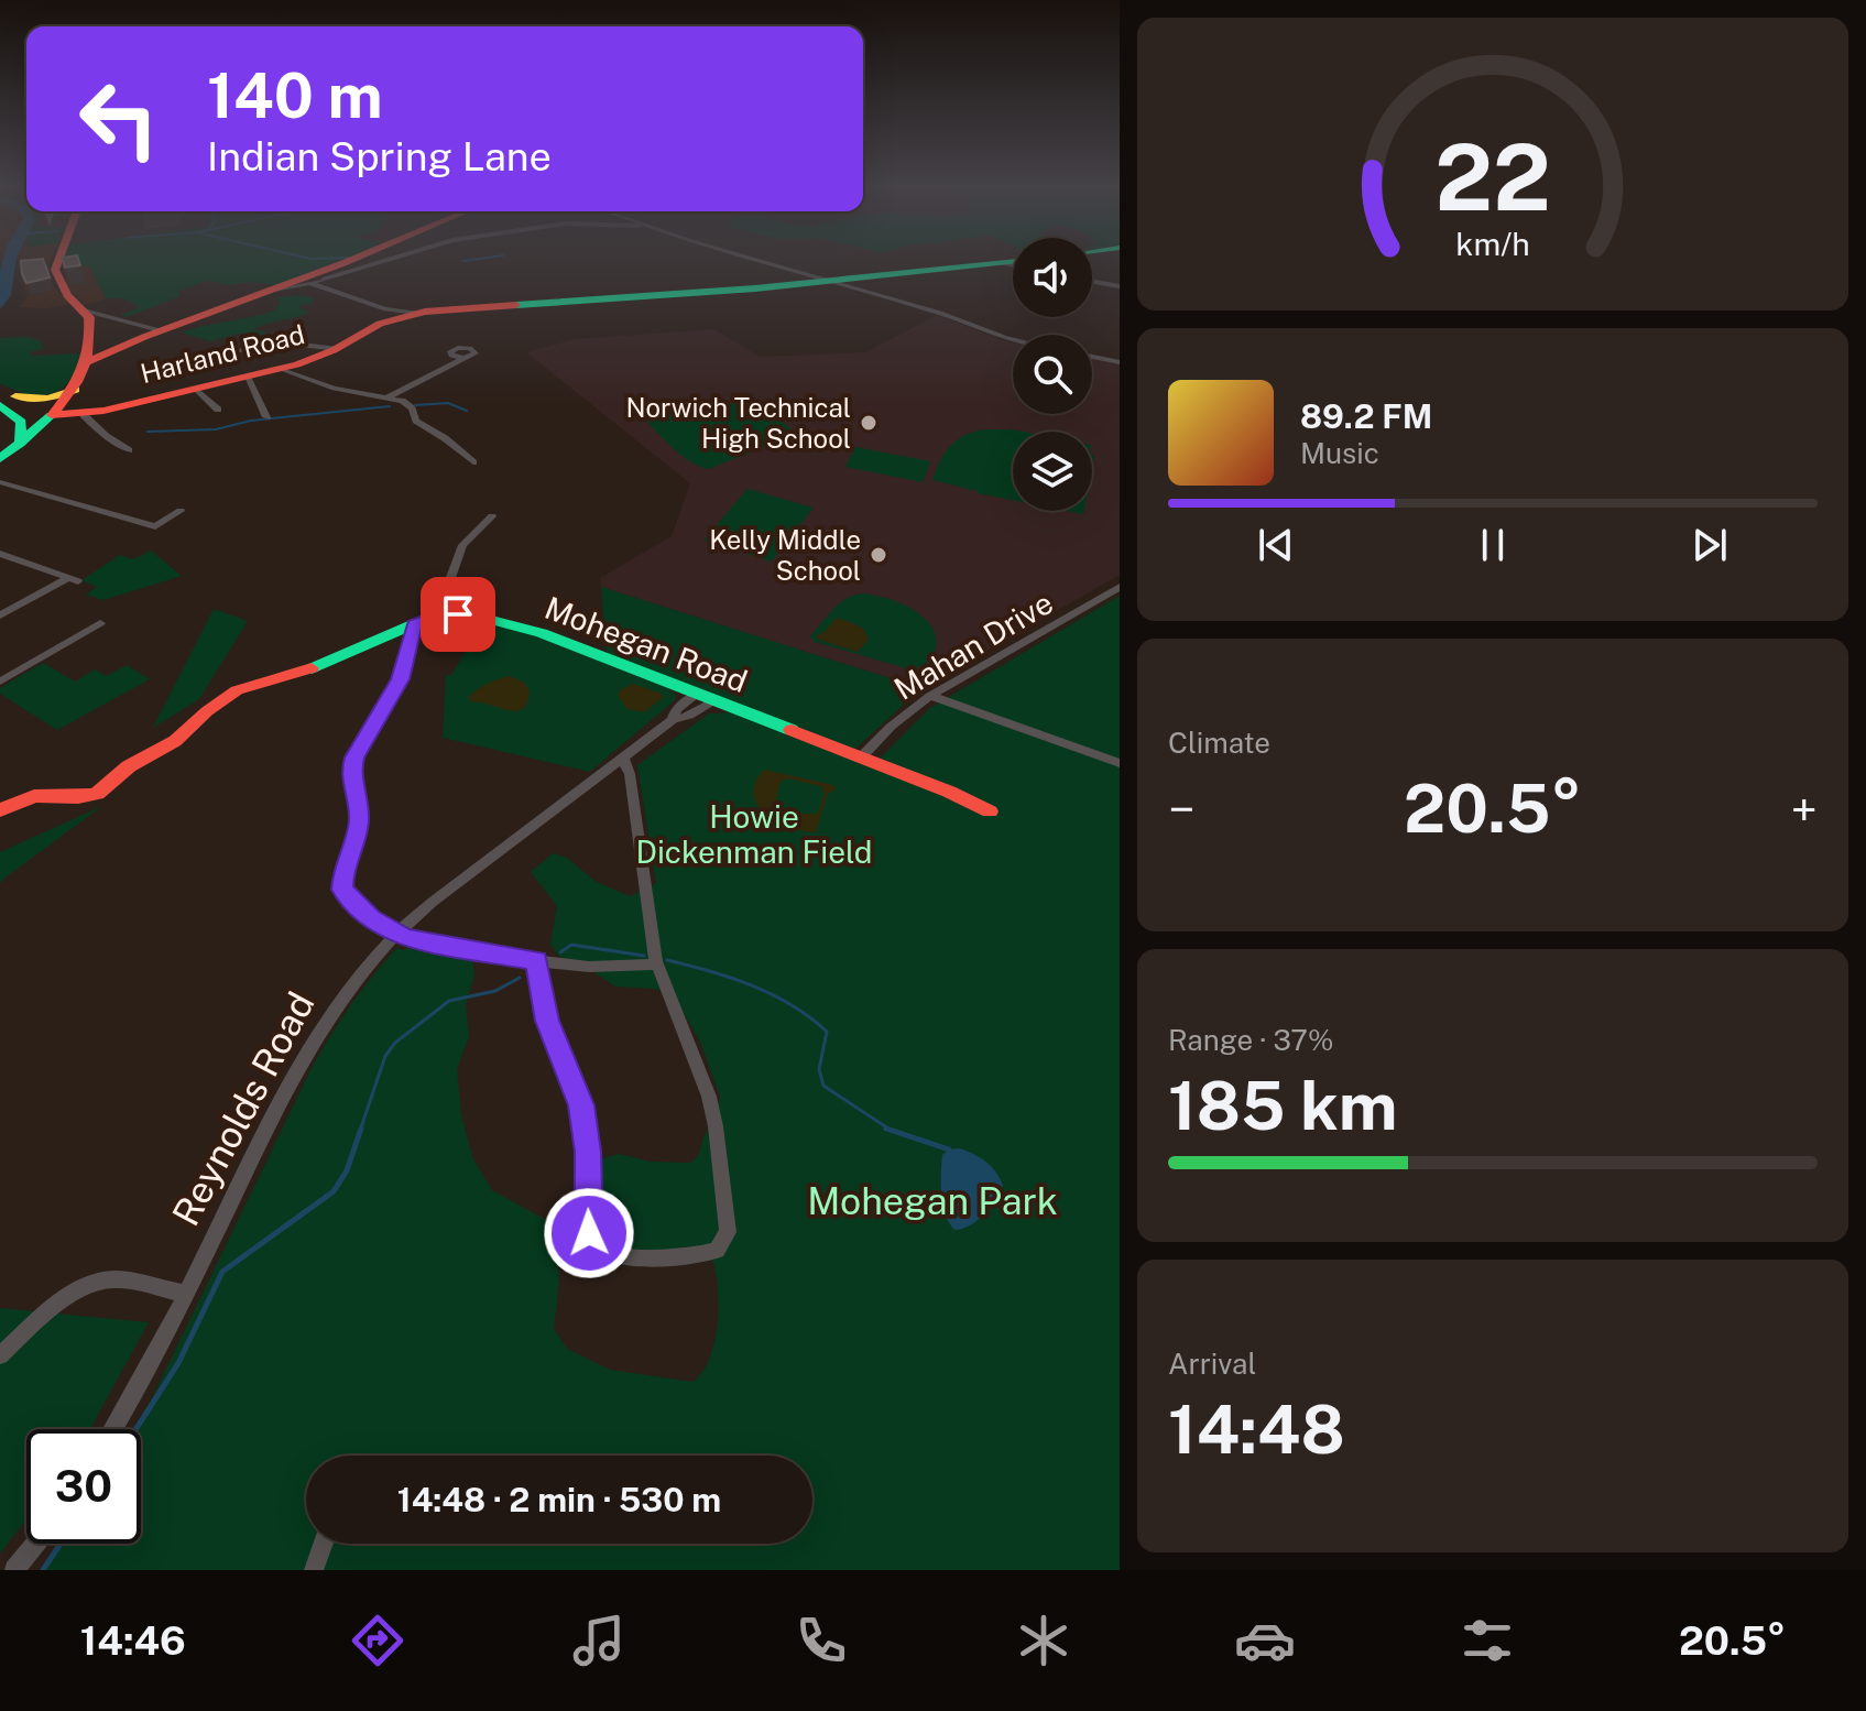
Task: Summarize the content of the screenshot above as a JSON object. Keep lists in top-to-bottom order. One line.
{"streets":{"main road":["Harland Road","Mohegan Road"],"street":["Mahan Drive","Reynolds Road"]},"crossings":[["Mohegan Road","Mahan Drive"],["Mohegan Road","Reynolds Road"]],"parks":["Howie Dickenman Field","Mohegan Park"],"places":["Norwich Technical High School","Kelly Middle School"],"page":{"turn":["140 m","Indian Spring Lane"],"song":["89.2 FM","Music"],"tile":["Climate",["Range · 37%","185 km"],["Arrival","14:48"]],"heat":["−","20.5°","+"],"limit":"30","trip":"14:48 · 2 min · 530 m","tabs":["14:46","20.5°"],"gauge":["22","km/h"]}}
